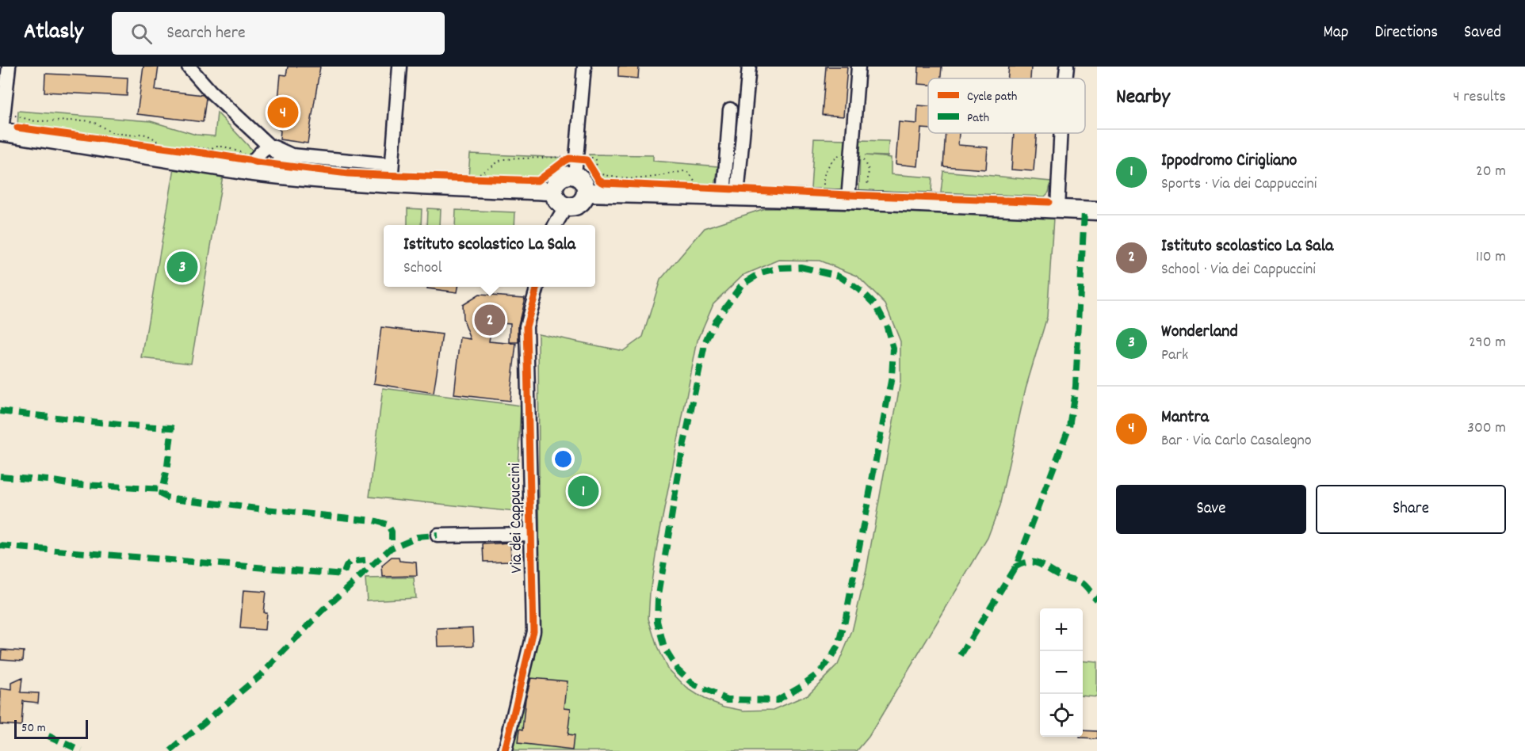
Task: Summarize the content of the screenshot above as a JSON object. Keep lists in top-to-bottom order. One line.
{"streets":{"street":["Via dei Cappuccini"]},"legend":["Cycle path","Path"],"scale_bar":"50 m","page":{"header":"Atlasly","search":"Search here","nav":["Map","Directions","Saved"],"heading":["Nearby","4 results"],"pins":["4","3","2","1"],"list":[{"mark":"1","name":"Ippodromo Cirigliano","note":"Sports · Via dei Cappuccini","value":"20 m"},{"mark":"2","name":"Istituto scolastico La Sala","note":"School · Via dei Cappuccini","value":"110 m"},{"mark":"3","name":"Wonderland","note":"Park","value":"290 m"},{"mark":"4","name":"Mantra","note":"Bar · Via Carlo Casalegno","value":"300 m"}],"popup":["Istituto scolastico La Sala","School"],"buttons":["Save","Share"],"map_buttons":["+","−"],"scale":"50 m"}}
